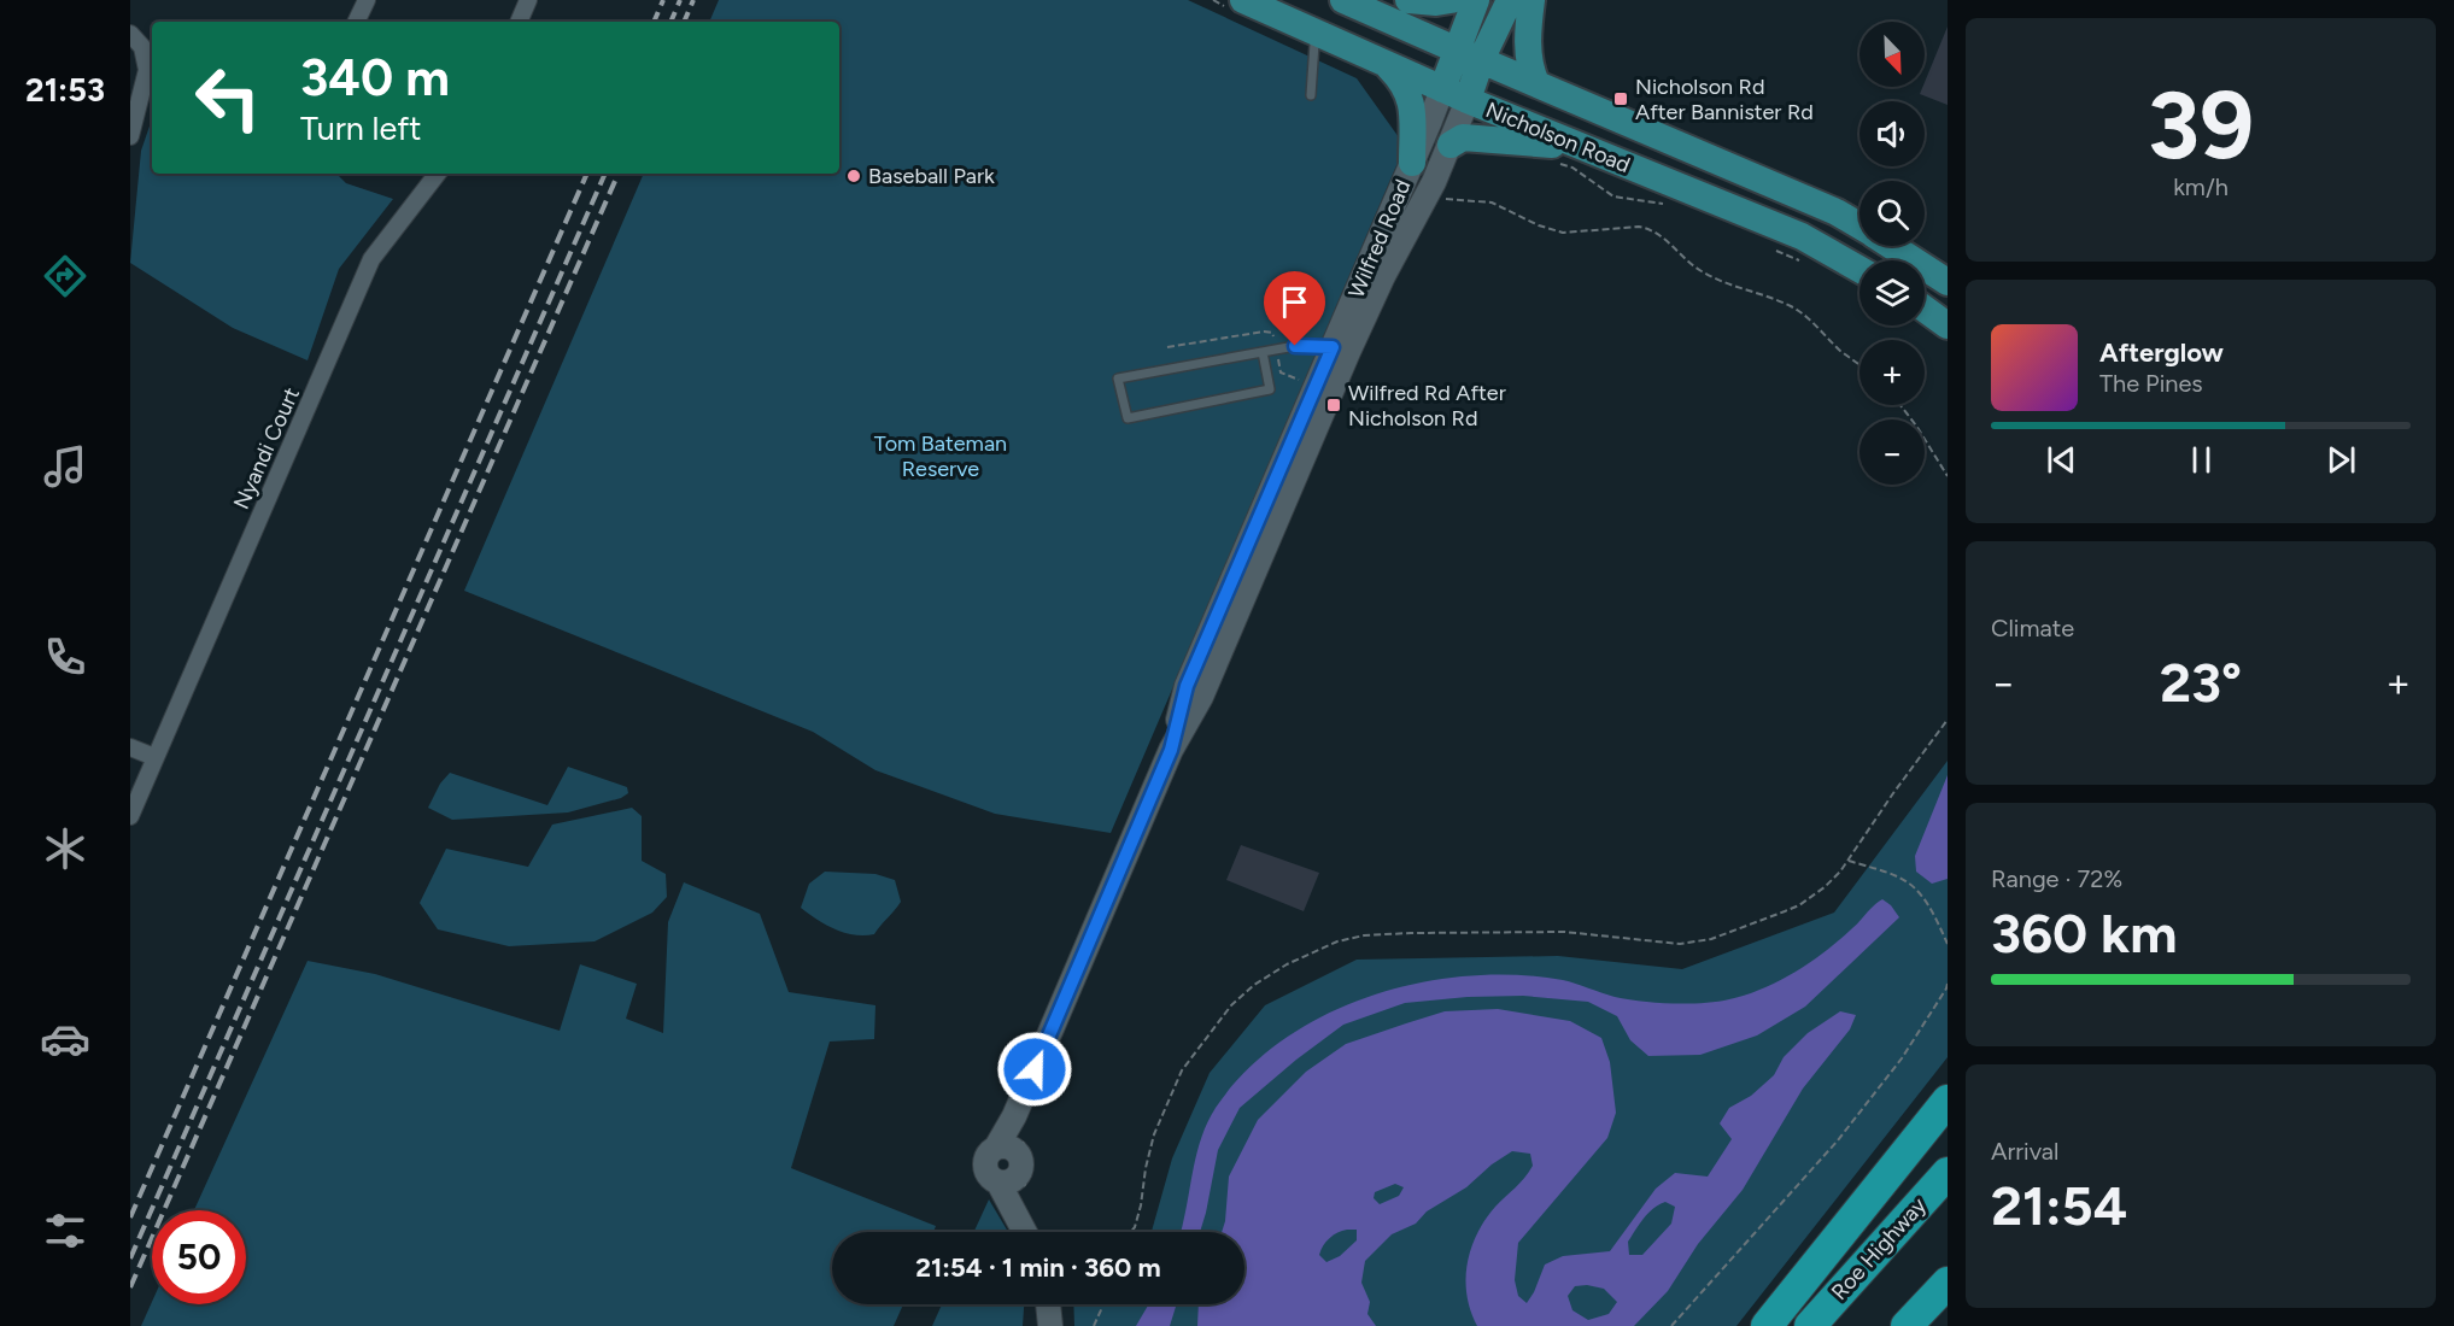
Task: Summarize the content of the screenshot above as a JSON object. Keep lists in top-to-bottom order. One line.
{"streets":{"highway":["Roe Highway"],"main road":["Nicholson Road","Wilfred Road"],"street":["Nyandi Court"]},"crossings":[["Nicholson Road","Wilfred Road"]],"parks":["Tom Bateman Reserve"],"places":{"transit":["Nicholson Rd After Bannister Rd","Wilfred Rd After Nicholson Rd"],"other":["Baseball Park"]},"north":"bottom right","page":{"tabs":"21:53","tile":[["39","km/h"],"Climate",["Range · 72%","360 km"],["Arrival","21:54"]],"map_buttons":["+","−"],"turn":["340 m","Turn left"],"song":["Afterglow","The Pines"],"heat":["−","23°","+"],"limit":"50","trip":"21:54 · 1 min · 360 m"}}
